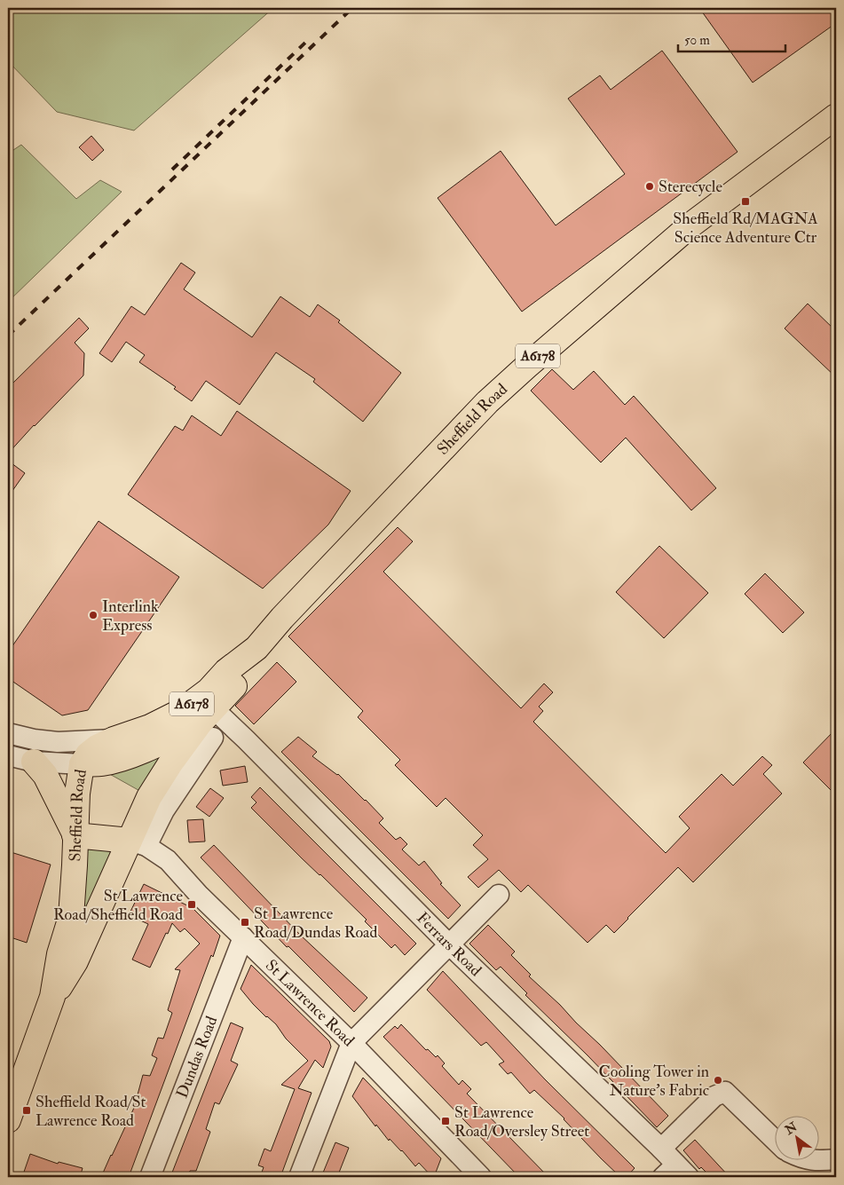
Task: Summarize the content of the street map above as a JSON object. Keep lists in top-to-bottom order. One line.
{"streets":{"main road":["A6178","Sheffield Road"],"street":["Ferrars Road","St Lawrence Road","Dundas Road"]},"crossings":[["Sheffield Road","Ferrars Road"],["Sheffield Road","St Lawrence Road"],["St Lawrence Road","Dundas Road"]],"places":{"other":["Sterecycle","Interlink Express","Cooling Tower in Nature's Fabric"],"transit":["Sheffield Rd/MAGNA Science Adventure Ctr","St Lawrence Road/Sheffield Road","St Lawrence Road/Dundas Road","Sheffield Road/St Lawrence Road","St Lawrence Road/Oversley Street"]},"scale_bar":"50 m","north":"top left"}
